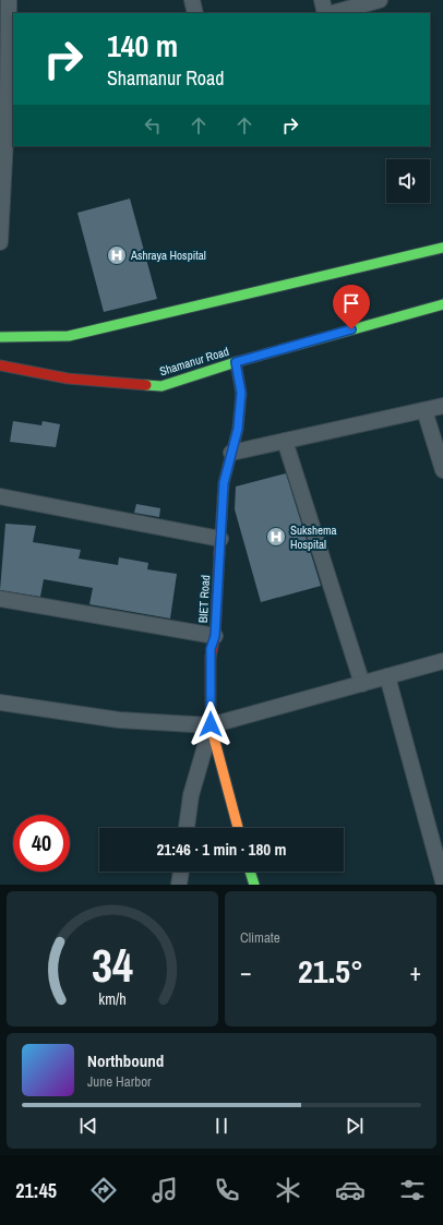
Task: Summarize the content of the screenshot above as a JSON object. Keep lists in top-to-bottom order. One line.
{"streets":{"street":["Shamanur Road","BIET Road"]},"crossings":[["Shamanur Road","BIET Road"]],"places":{"hospital":["Ashraya Hospital","Sukshema Hospital"]},"page":{"turn":["140 m","Shamanur Road"],"limit":"40","trip":"21:46 · 1 min · 180 m","tile":"Climate","heat":["−","21.5°","+"],"song":["Northbound","June Harbor"],"tabs":"21:45","gauge":["34","km/h"]}}
